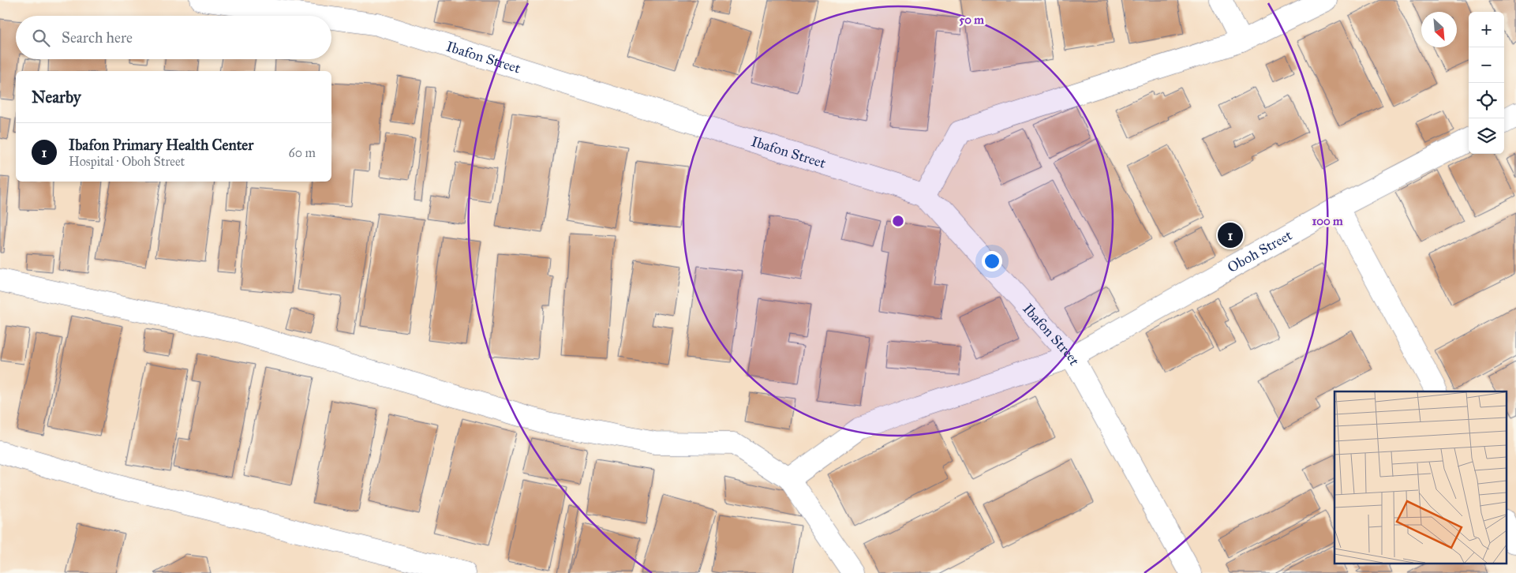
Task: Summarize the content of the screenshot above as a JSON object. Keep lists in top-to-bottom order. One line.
{"streets":{"street":["Ibafon Street","Oboh Street"]},"crossings":[["Ibafon Street","Oboh Street"]],"north":"bottom right","page":{"map_buttons":["+","−"],"search":"Search here","heading":"Nearby","list":[{"mark":"1","name":"Ibafon Primary Health Center","note":"Hospital · Oboh Street","value":"60 m"}],"pins":"1"},"rings":["50 m","100 m"]}
